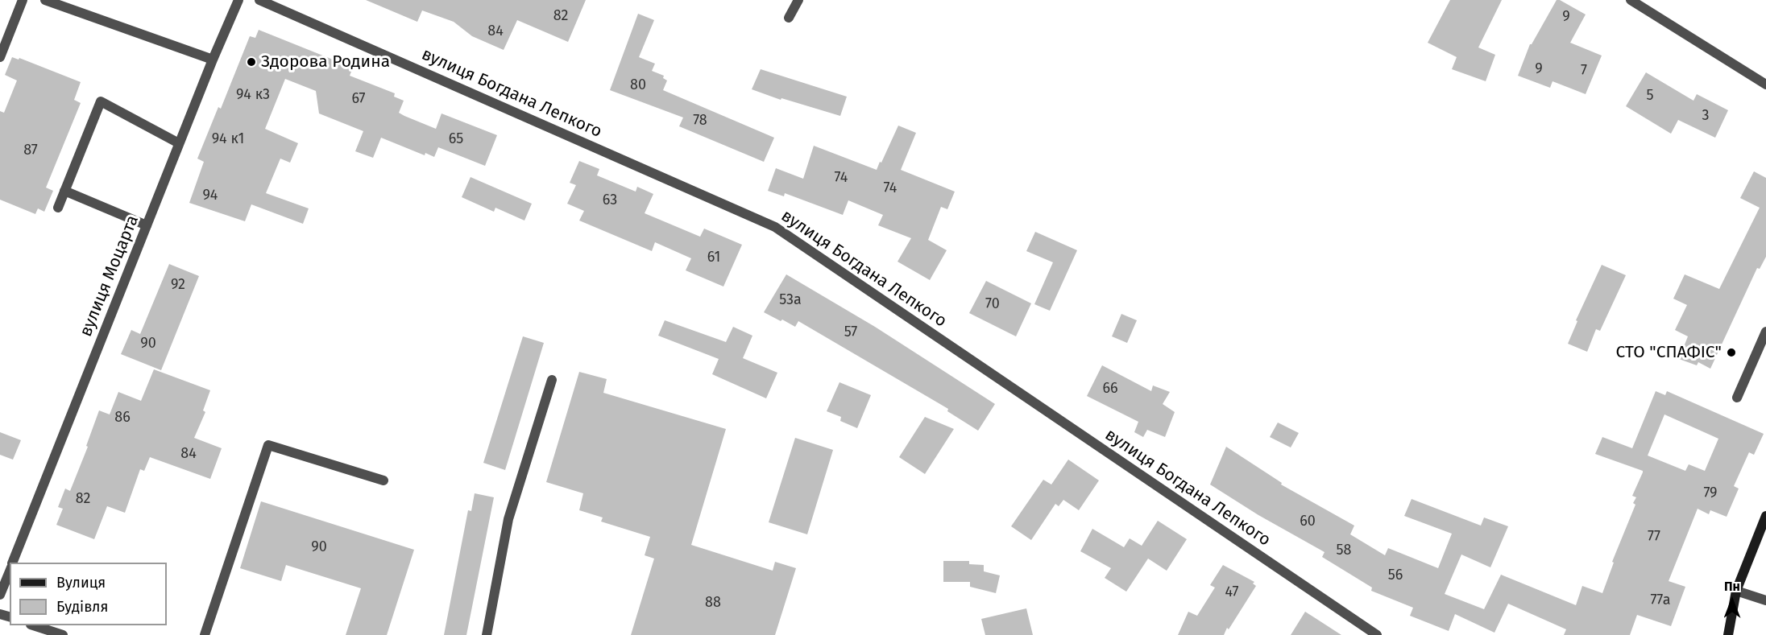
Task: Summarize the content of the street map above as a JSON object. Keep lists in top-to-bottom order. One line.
{"streets":{"street":["вулиця Богдана Лепкого","вулиця Моцарта"]},"places":["Здорова Родина","СТО \"СПАФІС\""],"house_numbers":["82","9","84","9","7","80","94 к3","5","67","3","78","94 к1","65","87","74","74","94","63","61","92","53а","70","57","90","66","86","84","79","82","60","77","90","58","56","47","77а","88"],"legend":["Вулиця","Будівля"],"north":"top"}
